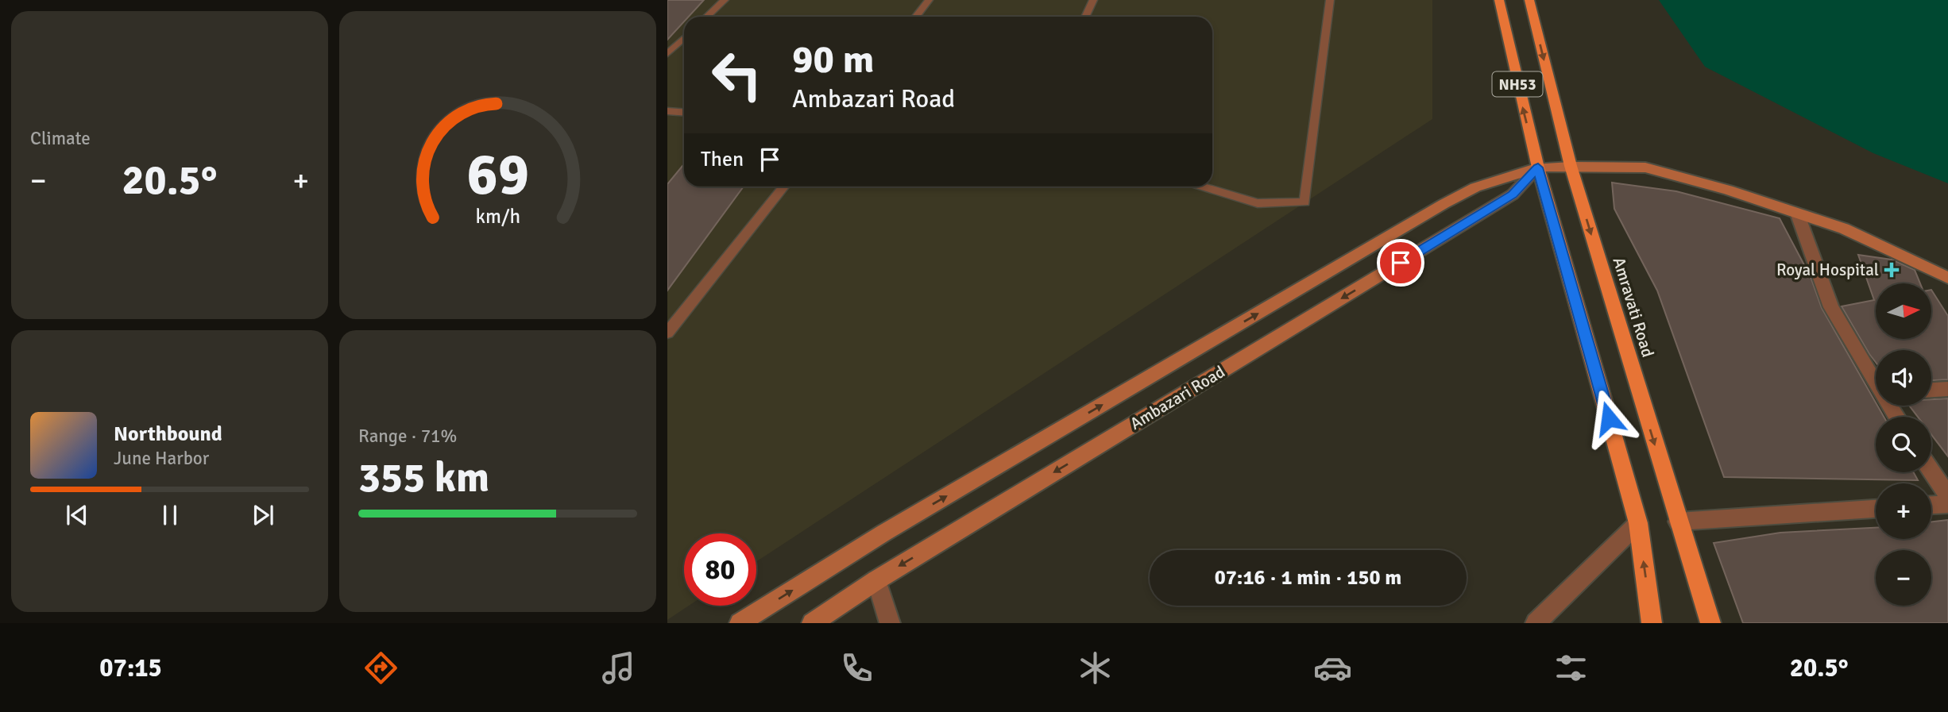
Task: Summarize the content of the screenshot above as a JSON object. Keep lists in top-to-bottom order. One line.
{"streets":{"highway":["NH53","Amravati Road"],"main road":["Ambazari Road"]},"crossings":[["NH53","Ambazari Road"]],"places":{"health":["Royal Hospital"]},"north":"right","page":{"tile":["Climate",["Range · 71%","355 km"]],"turn":["90 m","Ambazari Road"],"then":"Then","heat":["−","20.5°","+"],"map_buttons":["+","−"],"song":["Northbound","June Harbor"],"limit":"80","trip":"07:16 · 1 min · 150 m","tabs":["07:15","20.5°"],"gauge":["69","km/h"]}}
